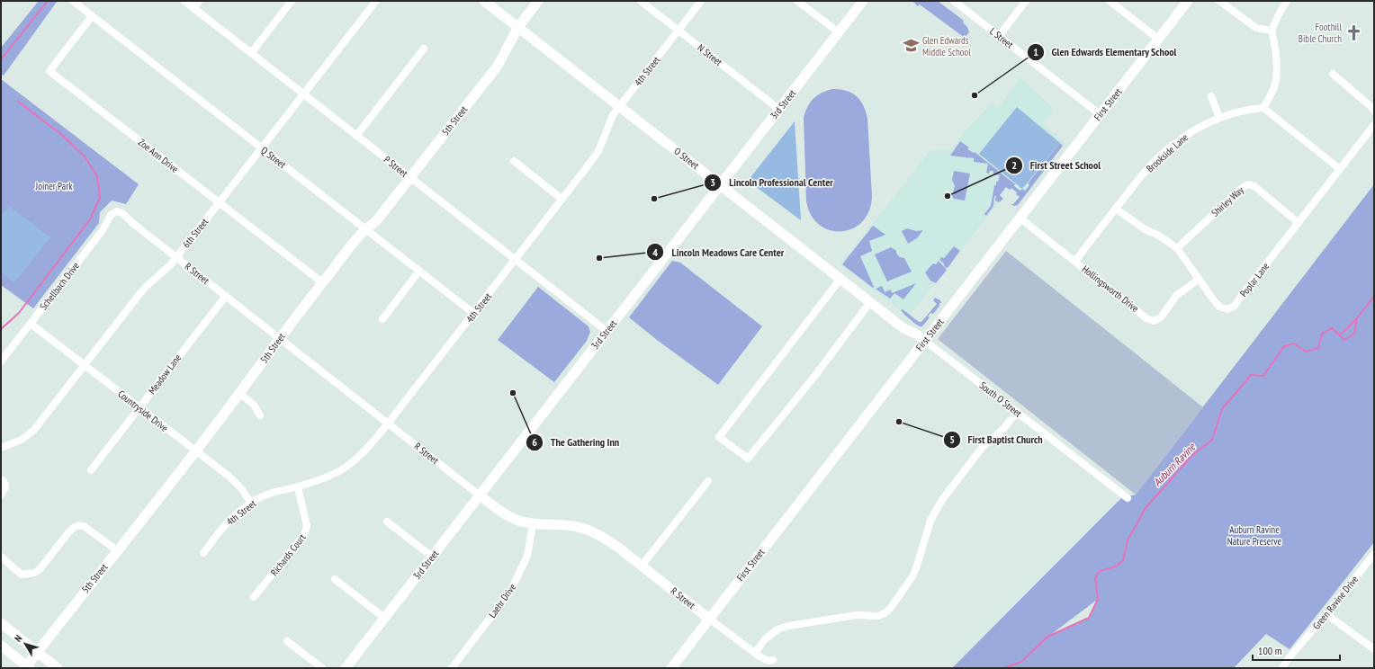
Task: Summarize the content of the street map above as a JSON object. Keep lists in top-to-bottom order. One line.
{"streets":{"street":["L Street","N Street","4th Street","3rd Street","First Street","5th Street","Brookside Lane","Zoe Ann Drive","Q Street","O Street","P Street","Shirley Way","6th Street","R Street","Poplar Lane","Schellbach Drive","Hollingsworth Drive","Meadow Lane","South O Street","Countryside Drive","Richards Court","Laehr Drive","Green Ravine Drive"]},"crossings":[["L Street","First Street"],["N Street","4th Street"],["N Street","3rd Street"],["4th Street","Q Street"],["4th Street","O Street"],["4th Street","P Street"],["4th Street","R Street"],["4th Street","Countryside Drive"],["4th Street","Richards Court"],["3rd Street","O Street"],["3rd Street","P Street"],["3rd Street","R Street"],["First Street","O Street"],["First Street","R Street"],["First Street","Hollingsworth Drive"],["First Street","South O Street"],["5th Street","Zoe Ann Drive"],["5th Street","Q Street"],["5th Street","O Street"],["5th Street","P Street"],["5th Street","R Street"],["5th Street","Countryside Drive"],["Brookside Lane","Poplar Lane"],["Brookside Lane","Hollingsworth Drive"],["Zoe Ann Drive","Q Street"],["Zoe Ann Drive","6th Street"],["Q Street","6th Street"],["O Street","South O Street"],["P Street","6th Street"],["Shirley Way","Poplar Lane"],["6th Street","R Street"],["6th Street","Countryside Drive"],["R Street","Schellbach Drive"],["R Street","Meadow Lane"],["R Street","Laehr Drive"],["Poplar Lane","Hollingsworth Drive"],["Schellbach Drive","Countryside Drive"],["Meadow Lane","Countryside Drive"]],"water":["Auburn Ravine"],"parks":["Joiner Park","Auburn Ravine Nature Preserve"],"places":{"church":["Foothill Bible Church"],"school or university":["Glen Edwards Middle School"],"other":["Glen Edwards Elementary School","First Street School","Lincoln Professional Center","Lincoln Meadows Care Center","The Gathering Inn","First Baptist Church"]},"scale_bar":"100 m","north":"top left"}
